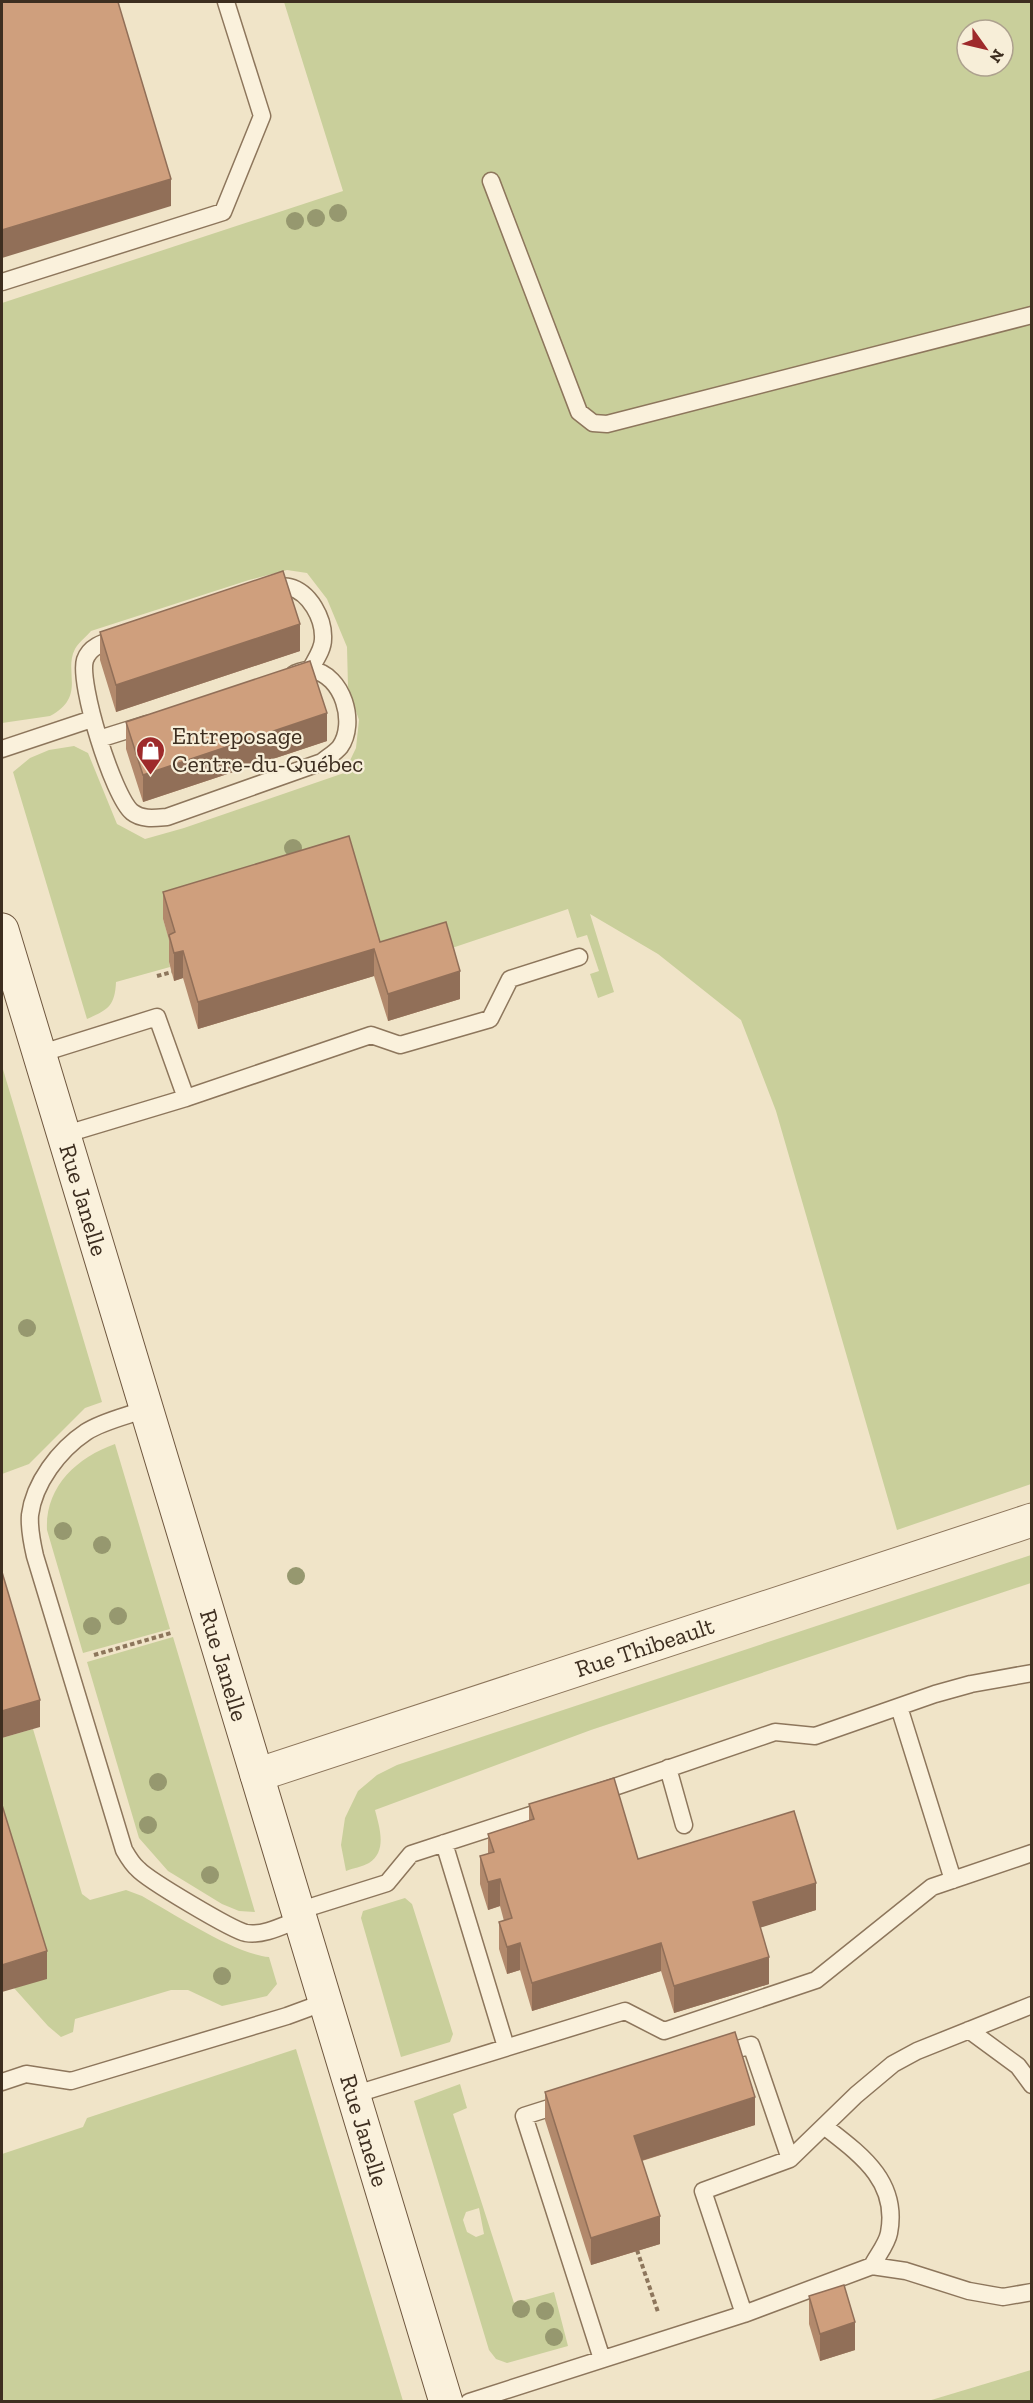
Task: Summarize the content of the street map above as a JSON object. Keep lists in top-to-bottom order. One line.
{"streets":{"main road":["Rue Janelle","Rue Thibeault"]},"crossings":[["Rue Janelle","Rue Thibeault"]],"places":{"shop":["Entreposage Centre-du-Québec"]},"north":"bottom right"}
